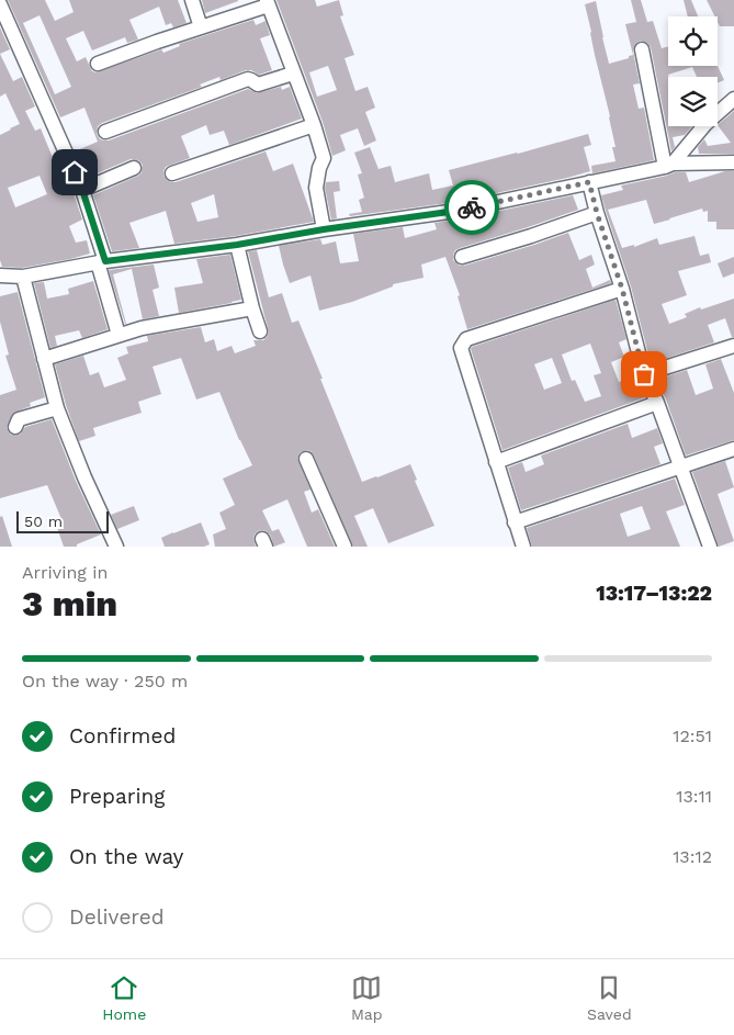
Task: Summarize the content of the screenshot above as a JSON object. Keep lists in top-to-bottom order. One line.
{"scale_bar":"50 m","page":{"scale":"50 m","heading":["3 min","Arriving in","13:17–13:22"],"bar":"On the way · 250 m","list":[["Confirmed","12:51"],["Preparing","13:11"],["On the way","13:12"],"Delivered"],"tabs":["Home","Map","Saved"]}}
